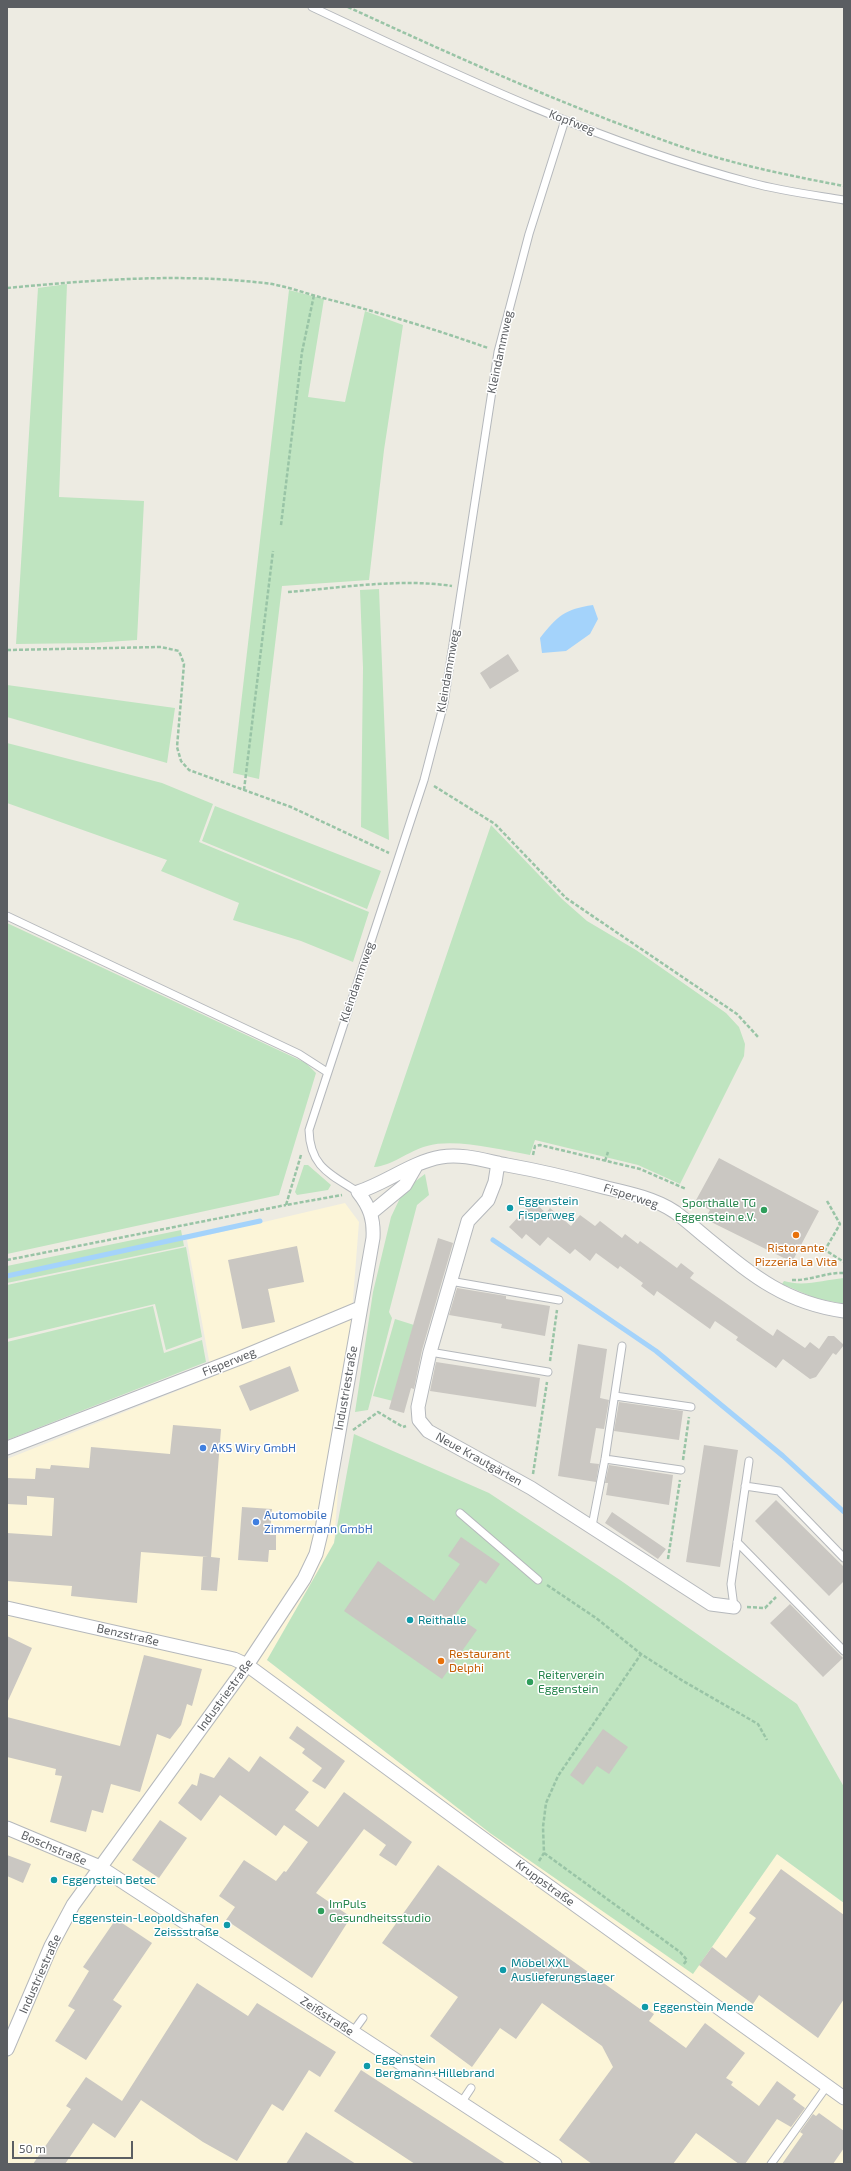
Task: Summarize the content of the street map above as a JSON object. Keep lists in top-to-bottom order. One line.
{"streets":{"street":["Fisperweg","Industriestraße","Neue Krautgärten","Benzstraße","Boschstraße","Kruppstraße","Zeißstraße"],"lane":["Kopfweg","Kleindammweg"]},"crossings":[["Kopfweg","Kleindammweg"],["Kleindammweg","Fisperweg"],["Fisperweg","Industriestraße"],["Industriestraße","Benzstraße"],["Industriestraße","Boschstraße"],["Industriestraße","Kruppstraße"],["Industriestraße","Zeißstraße"],["Benzstraße","Kruppstraße"],["Boschstraße","Zeißstraße"]],"places":["Eggenstein Fisperweg","Sporthalle TG Eggenstein e.V.","Ristorante Pizzeria La Vita","AKS Wiry GmbH","Automobile Zimmermann GmbH","Reithalle","Restaurant Delphi","Reiterverein Eggenstein","Eggenstein Betec","ImPuls Gesundheitsstudio","Eggenstein-Leopoldshafen Zeissstraße","Möbel XXL Auslieferungslager","Eggenstein Mende","Eggenstein Bergmann+Hillebrand"],"scale_bar":"50 m"}
